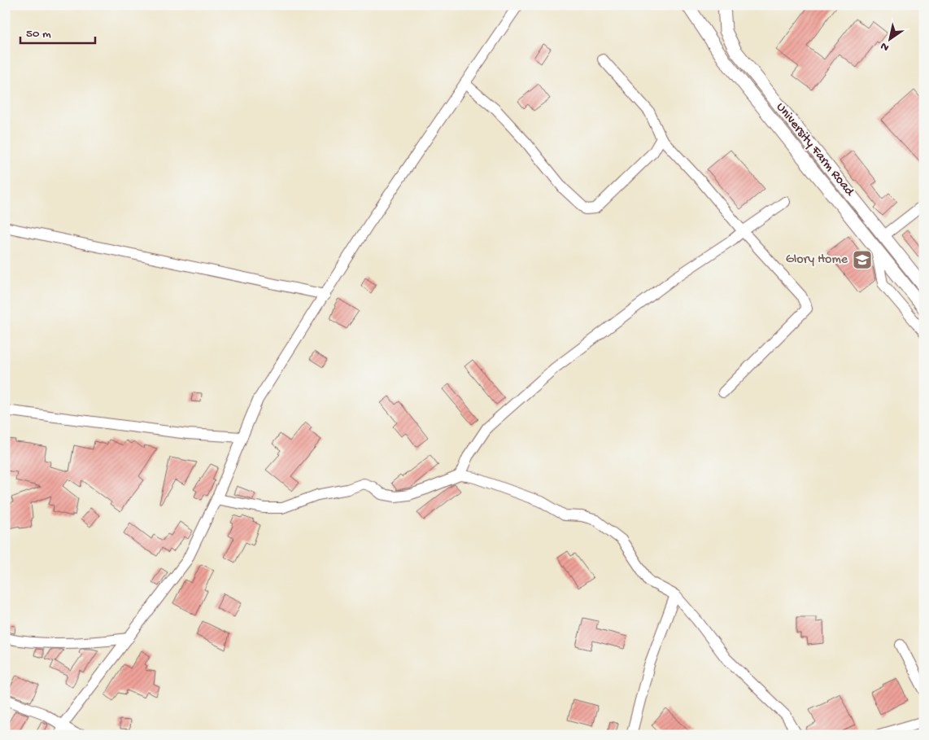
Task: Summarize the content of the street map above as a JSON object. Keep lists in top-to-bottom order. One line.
{"streets":{"street":["University Farm Road"]},"places":{"school or university":["Glory Home"]},"scale_bar":"50 m","north":"bottom left"}
